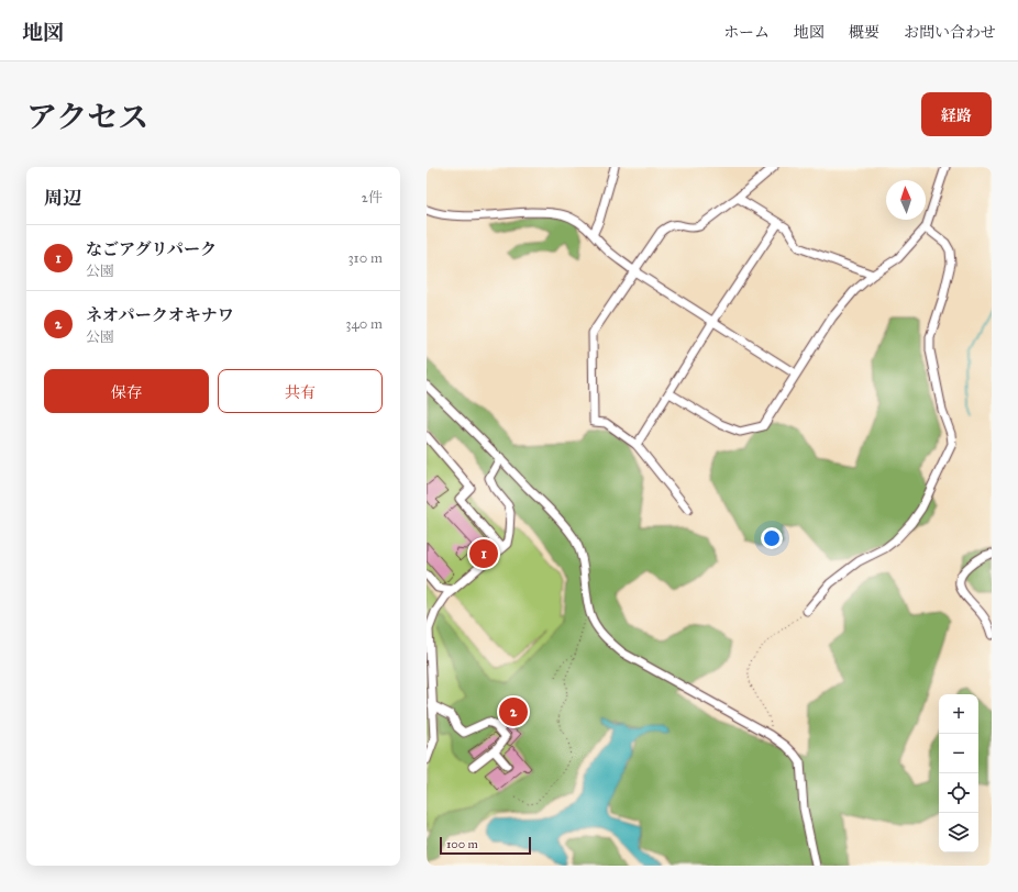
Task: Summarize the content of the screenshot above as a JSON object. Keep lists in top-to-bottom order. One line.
{"scale_bar":"100 m","north":"top","page":{"header":"地図","nav":["ホーム","地図","概要","お問い合わせ"],"title":"アクセス","buttons":["経路",["保存","共有"]],"heading":["周辺","2件"],"list":[{"mark":"1","name":"なごアグリパーク","note":"公園","value":"310 m"},{"mark":"2","name":"ネオパークオキナワ","note":"公園","value":"340 m"}],"pins":["1","2"],"map_buttons":["+","−"],"scale":"100 m"}}
